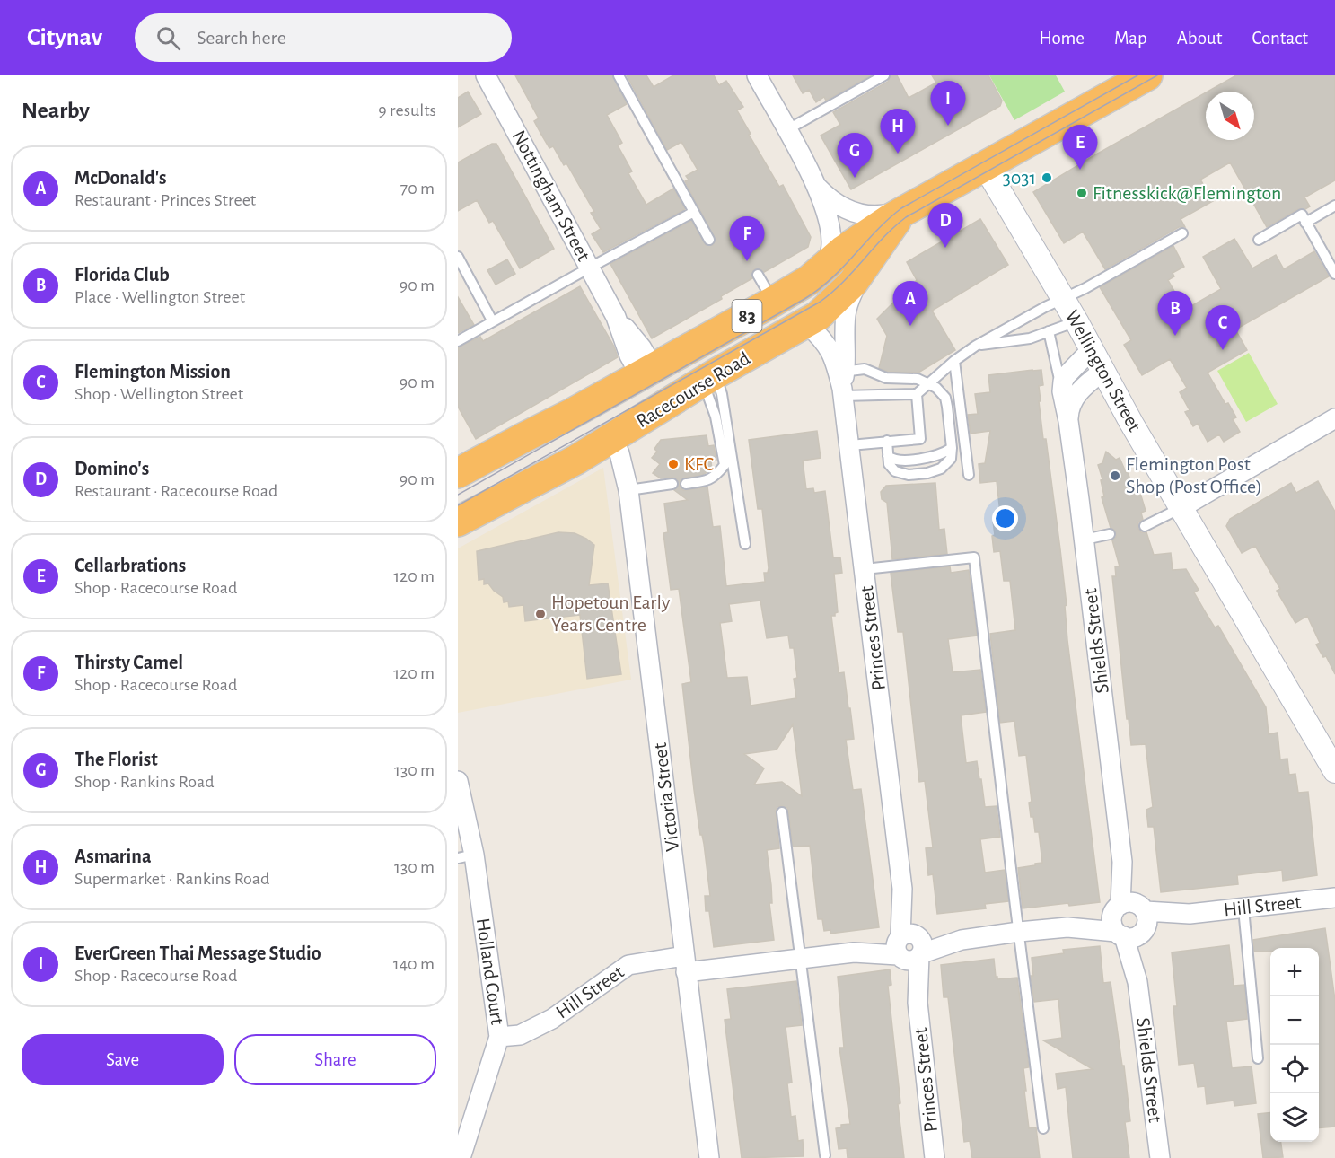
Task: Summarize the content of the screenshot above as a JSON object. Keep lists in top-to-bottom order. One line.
{"streets":{"highway":["83","Racecourse Road"],"street":["Nottingham Street","Wellington Street","Princes Street","Shields Street","Victoria Street","Hill Street","Holland Court"]},"crossings":[["Nottingham Street","Racecourse Road"],["Wellington Street","Racecourse Road"],["Wellington Street","Shields Street"],["Racecourse Road","Princes Street"],["Racecourse Road","Victoria Street"],["Princes Street","Hill Street"],["Shields Street","Hill Street"],["Victoria Street","Hill Street"],["Hill Street","Holland Court"]],"places":["3031","Fitnesskick@Flemington","KFC","Flemington Post Shop (Post Office)","Hopetoun Early Years Centre"],"north":"bottom right","page":{"header":"Citynav","search":"Search here","nav":["Home","Map","About","Contact"],"heading":["Nearby","9 results"],"pins":["I","H","E","G","D","F","A","B","C"],"list":[{"mark":"A","name":"McDonald's","note":"Restaurant · Princes Street","value":"70 m"},{"mark":"B","name":"Florida Club","note":"Place · Wellington Street","value":"90 m"},{"mark":"C","name":"Flemington Mission","note":"Shop · Wellington Street","value":"90 m"},{"mark":"D","name":"Domino's","note":"Restaurant · Racecourse Road","value":"90 m"},{"mark":"E","name":"Cellarbrations","note":"Shop · Racecourse Road","value":"120 m"},{"mark":"F","name":"Thirsty Camel","note":"Shop · Racecourse Road","value":"120 m"},{"mark":"G","name":"The Florist","note":"Shop · Rankins Road","value":"130 m"},{"mark":"H","name":"Asmarina","note":"Supermarket · Rankins Road","value":"130 m"},{"mark":"I","name":"EverGreen Thai Message Studio","note":"Shop · Racecourse Road","value":"140 m"}],"map_buttons":["+","−"],"buttons":["Save","Share"]}}
